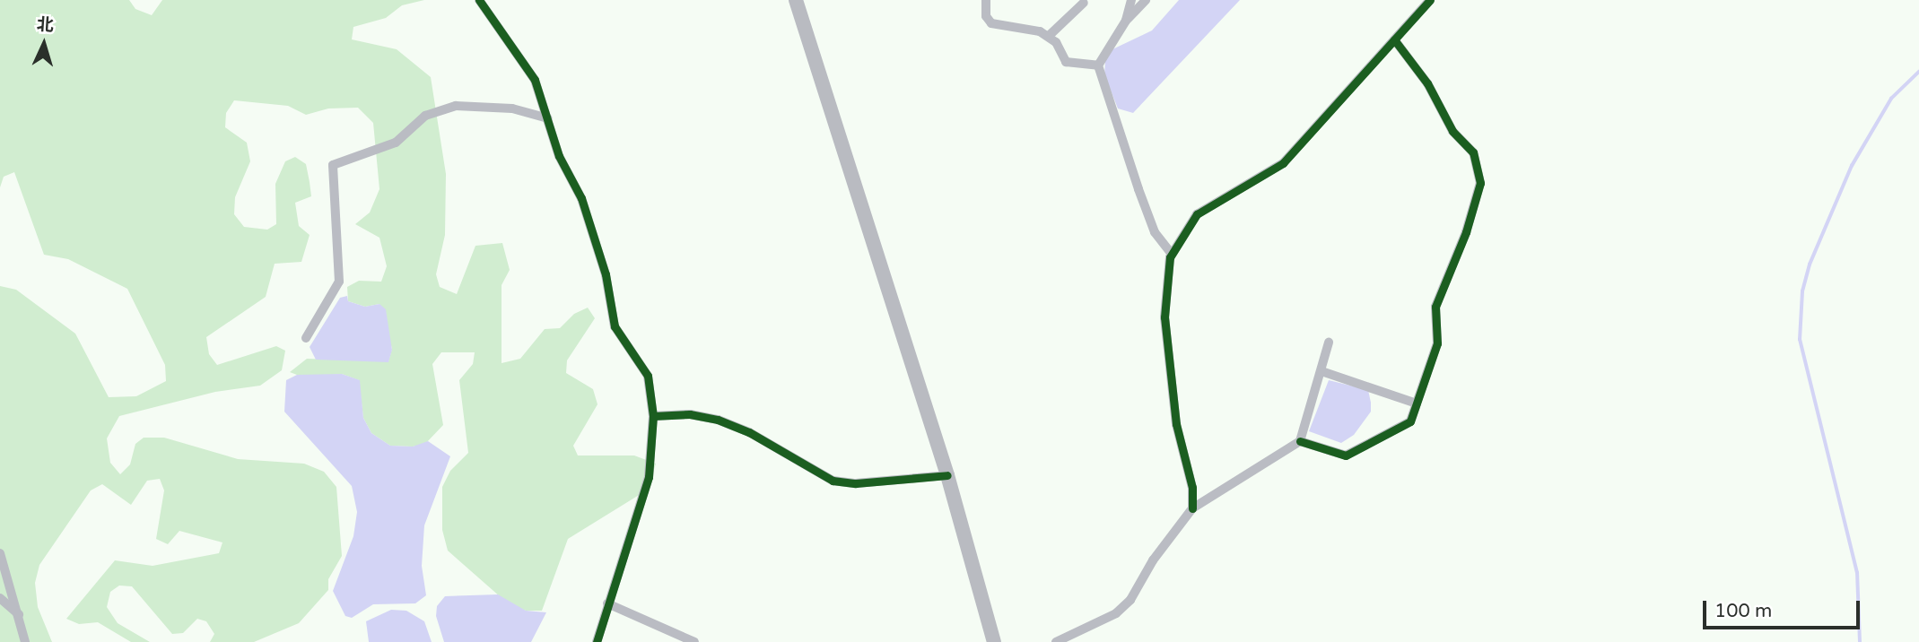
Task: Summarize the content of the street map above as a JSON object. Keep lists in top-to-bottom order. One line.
{"scale_bar":"100 m","north":"top"}
